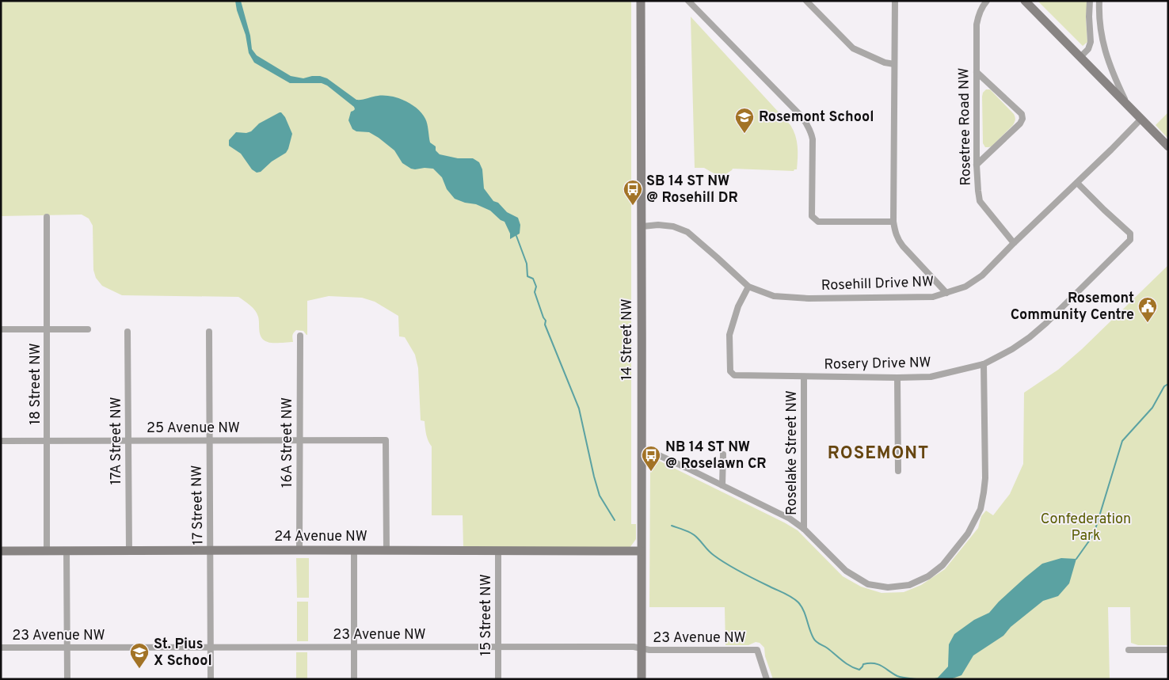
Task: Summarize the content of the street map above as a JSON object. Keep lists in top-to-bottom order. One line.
{"streets":{"street":["Rosetree Road NW","Rosehill Drive NW","14 Street NW","Rosery Drive NW","18 Street NW","25 Avenue NW","17A Street NW","16A Street NW","Roselake Street NW","17 Street NW","24 Avenue NW","15 Street NW","23 Avenue NW"]},"crossings":[["Rosetree Road NW","Rosehill Drive NW"],["Rosehill Drive NW","14 Street NW"],["Rosehill Drive NW","Rosery Drive NW"],["14 Street NW","24 Avenue NW"],["14 Street NW","23 Avenue NW"],["Rosery Drive NW","Roselake Street NW"],["18 Street NW","25 Avenue NW"],["18 Street NW","24 Avenue NW"],["25 Avenue NW","17A Street NW"],["25 Avenue NW","16A Street NW"],["25 Avenue NW","17 Street NW"],["25 Avenue NW","24 Avenue NW"],["17A Street NW","24 Avenue NW"],["16A Street NW","24 Avenue NW"],["17 Street NW","24 Avenue NW"],["17 Street NW","23 Avenue NW"],["24 Avenue NW","15 Street NW"],["15 Street NW","23 Avenue NW"]],"districts":["ROSEMONT"],"parks":["Confederation Park"],"places":{"school or university":["Rosemont School","St. Pius X School"],"bus stop":["SB 14 ST NW @ Rosehill DR","NB 14 ST NW @ Roselawn CR"],"public building":["Rosemont Community Centre"]}}
